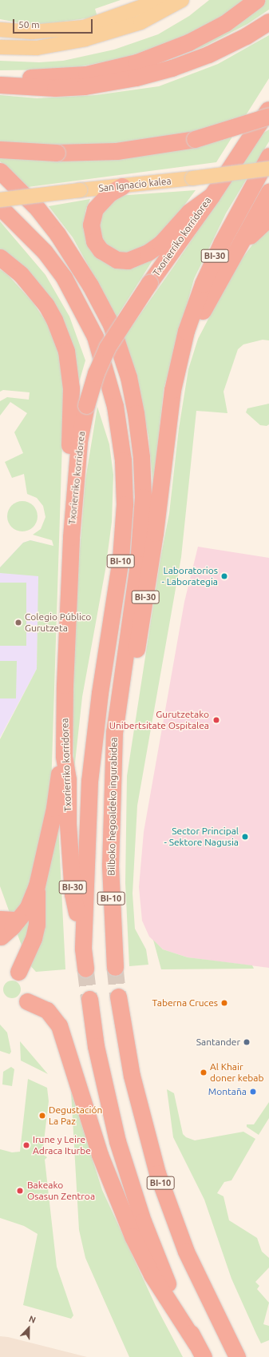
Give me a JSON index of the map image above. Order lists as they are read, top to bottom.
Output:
{
  "streets": {
    "highway": [
      "Txorierriko korridorea",
      "BI-30",
      "BI-10",
      "Bilboko hegoaldeko ingurabidea"
    ],
    "main road": ["San Ignacio kalea"]
  },
  "crossings": [
    ["Txorierriko korridorea", "Bilboko hegoaldeko ingurabidea"],
    ["BI-30", "Bilboko hegoaldeko ingurabidea"]
  ],
  "places": [
    "Laboratorios - Laborategia",
    "Colegio Público Gurutzeta",
    "Gurutzetako Unibertsitate Ospitalea",
    "Sector Principal - Sektore Nagusia",
    "Taberna Cruces",
    "Santander",
    "Al Khair doner kebab",
    "Montaña",
    "Degustación La Paz",
    "Irune y Leire Adraca Iturbe",
    "Bakeako Osasun Zentroa"
  ],
  "scale_bar": "50 m",
  "north": "top"
}
